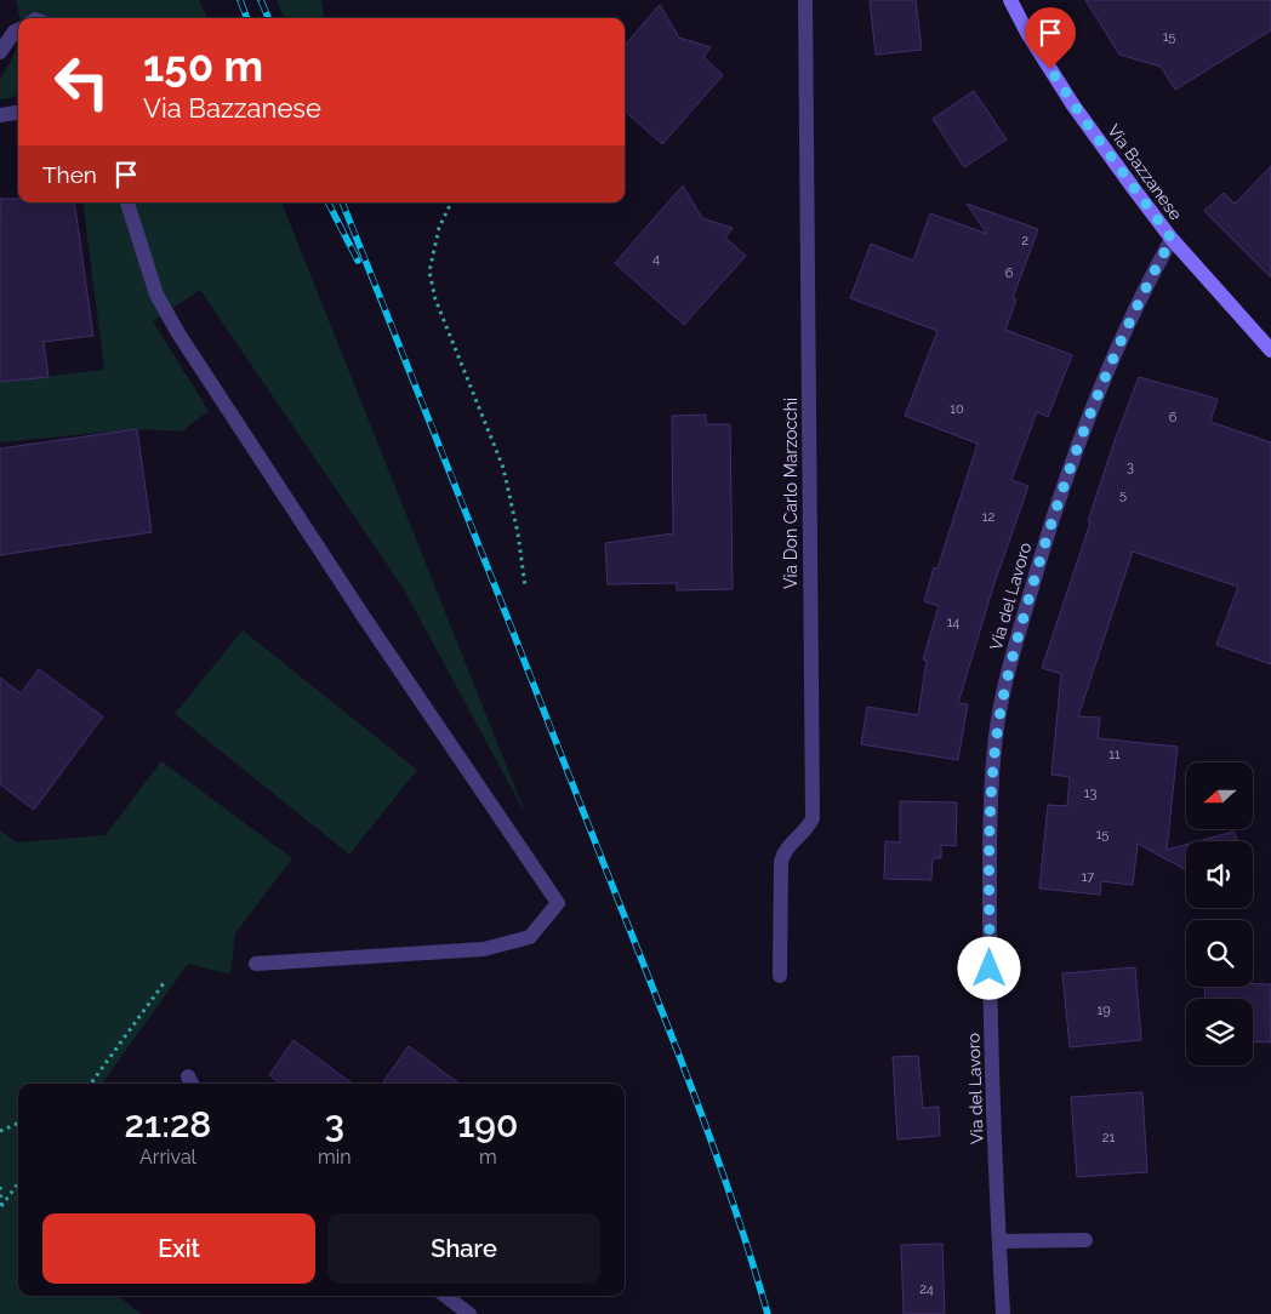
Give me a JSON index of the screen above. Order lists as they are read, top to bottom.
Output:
{
  "streets": {
    "main road": ["Via Bazzanese"],
    "street": ["Via Don Carlo Marzocchi", "Via del Lavoro"]
  },
  "crossings": [
    ["Via Bazzanese", "Via del Lavoro"]
  ],
  "house_numbers": [
    "15",
    "2",
    "4",
    "6",
    "10",
    "6",
    "3",
    "5",
    "12",
    "14",
    "11",
    "13",
    "15",
    "17",
    "19",
    "21",
    "24"
  ],
  "north": "left",
  "page": {
    "turn": ["150 m", "Via Bazzanese"],
    "then": "Then",
    "eta": [
      "21:28",
      "Arrival",
      "3",
      "min",
      "190",
      "m"
    ],
    "buttons": ["Exit", "Share"]
  }
}
